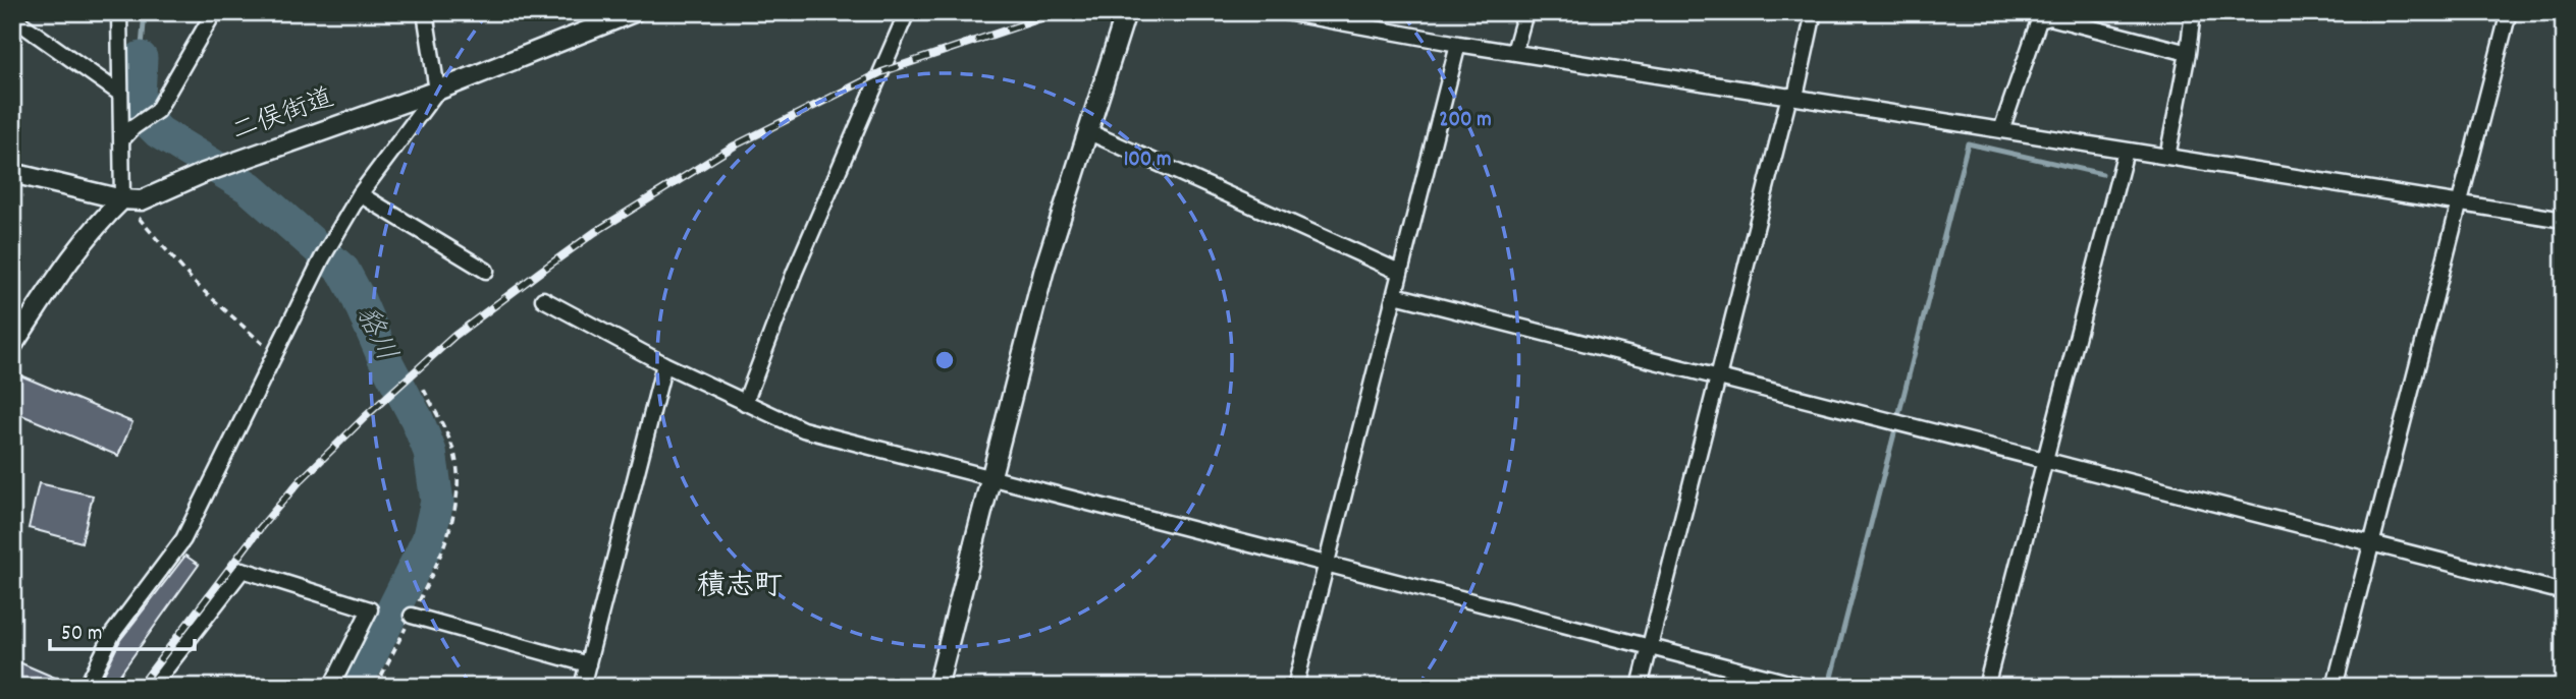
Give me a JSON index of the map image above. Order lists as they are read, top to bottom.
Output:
{
  "streets": {
    "street": ["二俣街道"]
  },
  "districts": ["積志町"],
  "water": ["貉川"],
  "scale_bar": "50 m",
  "rings": ["200 m", "100 m"]
}
